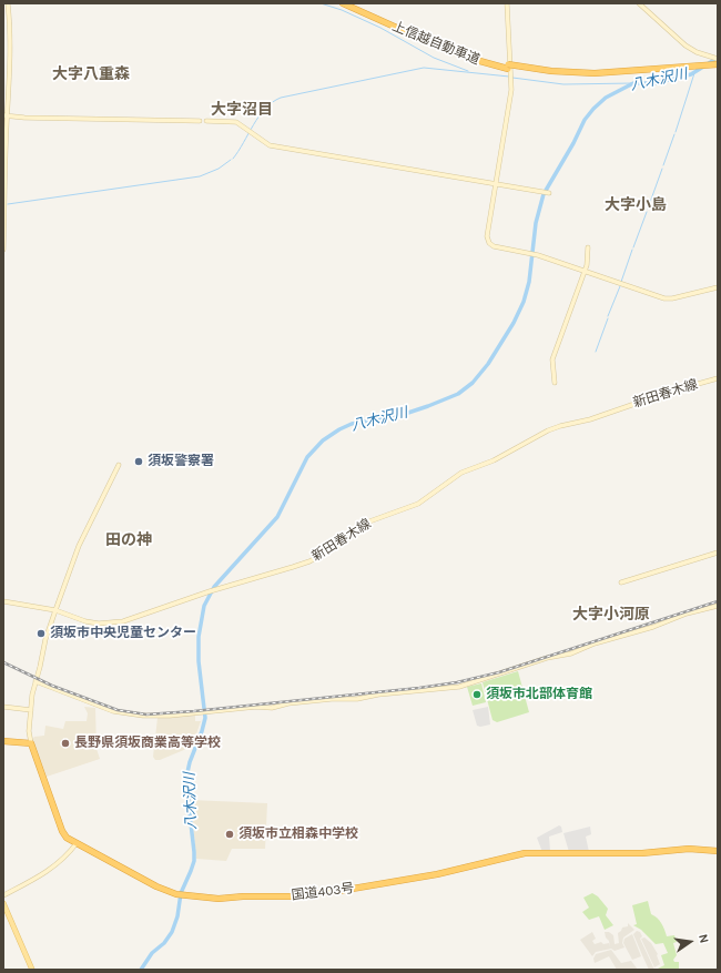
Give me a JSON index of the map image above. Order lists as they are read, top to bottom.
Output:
{
  "streets": {
    "highway": ["上信越自動車道", "国道403号"],
    "street": ["新田春木線"]
  },
  "districts": [
    "大字八重森",
    "大字沼目",
    "大字小島",
    "田の神",
    "大字小河原"
  ],
  "water": ["八木沢川"],
  "places": [
    "須坂警察署",
    "須坂市中央児童センター",
    "須坂市北部体育館",
    "長野県須坂商業高等学校",
    "須坂市立相森中学校"
  ],
  "north": "right"
}
